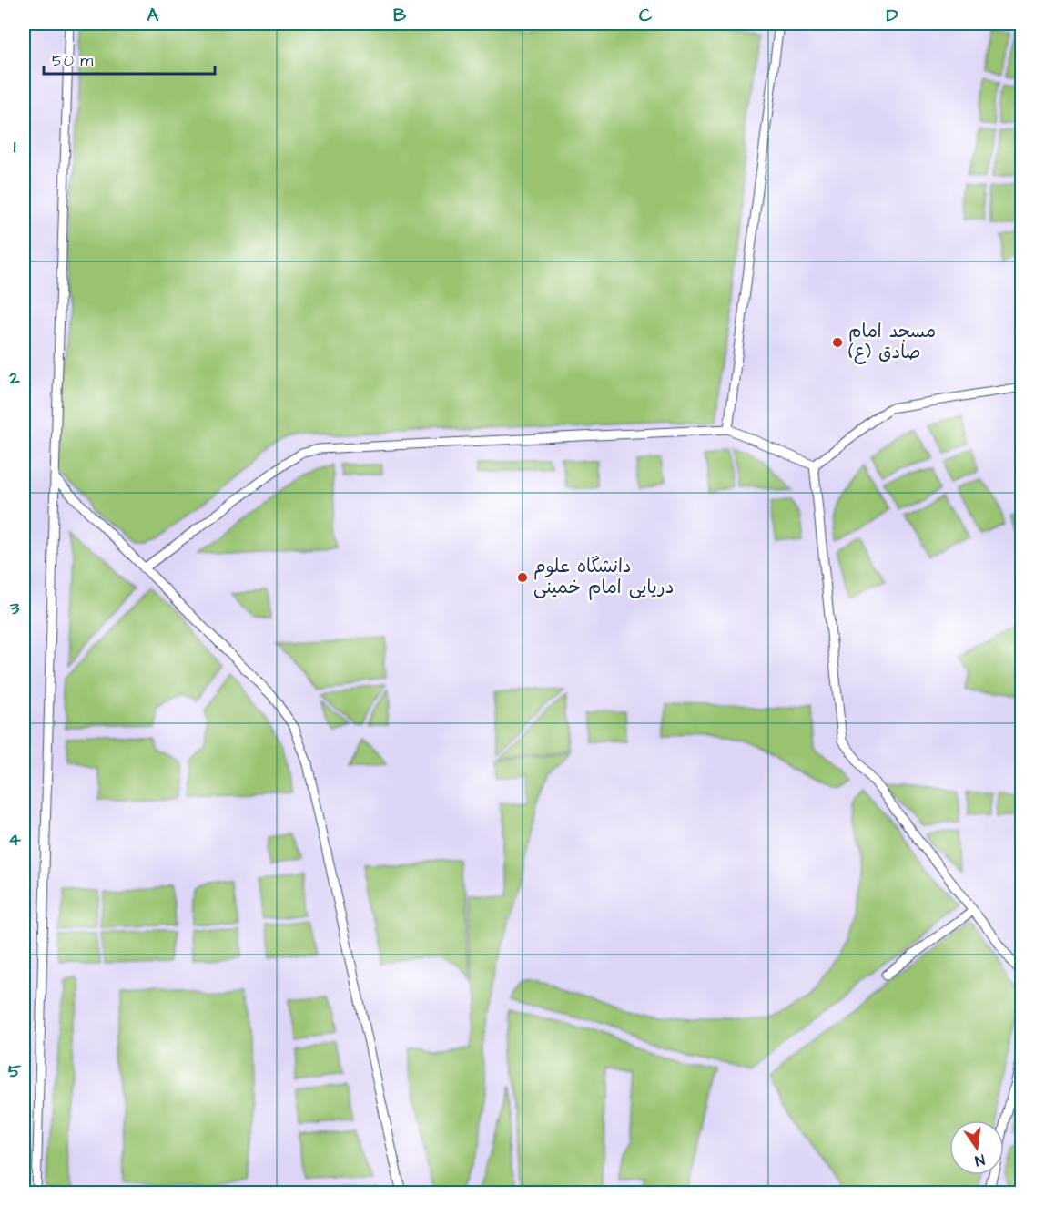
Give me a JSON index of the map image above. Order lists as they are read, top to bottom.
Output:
{
  "places": ["مسجد امام صادق (ع)", "دانشگاه علوم دریایی امام خمینی"],
  "scale_bar": "50 m",
  "north": "bottom",
  "grid": {
    "columns": [
      "A",
      "B",
      "C",
      "D"
    ],
    "rows": [
      "1",
      "2",
      "3",
      "4",
      "5"
    ]
  }
}
